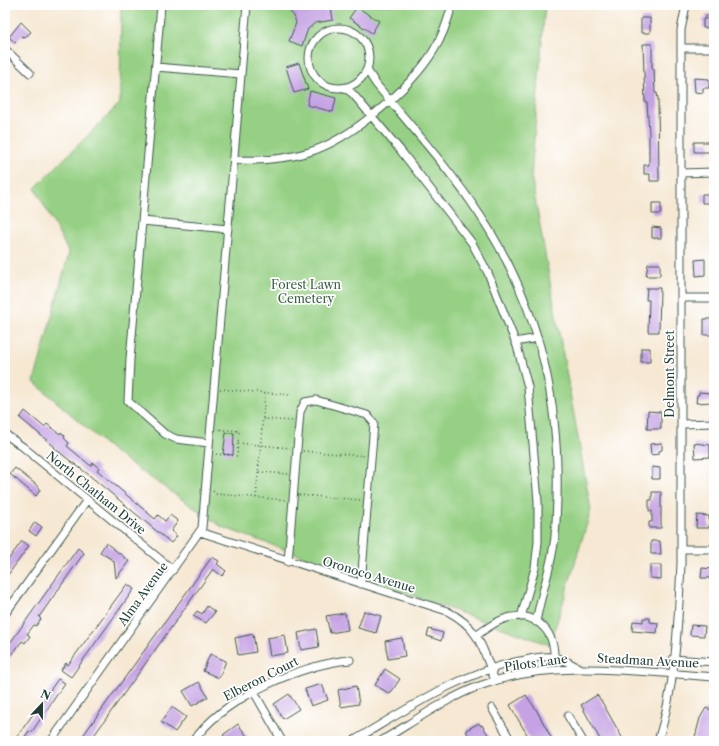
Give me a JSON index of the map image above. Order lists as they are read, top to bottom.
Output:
{
  "streets": {
    "street": [
      "Delmont Street",
      "North Chatham Drive",
      "Oronoco Avenue",
      "Alma Avenue",
      "Steadman Avenue",
      "Pilots Lane",
      "Elberon Court"
    ]
  },
  "crossings": [
    ["Delmont Street", "Steadman Avenue"],
    ["North Chatham Drive", "Alma Avenue"],
    ["Oronoco Avenue", "Alma Avenue"],
    ["Oronoco Avenue", "Pilots Lane"],
    ["Steadman Avenue", "Pilots Lane"]
  ],
  "parks": ["Forest Lawn Cemetery"],
  "north": "top"
}
